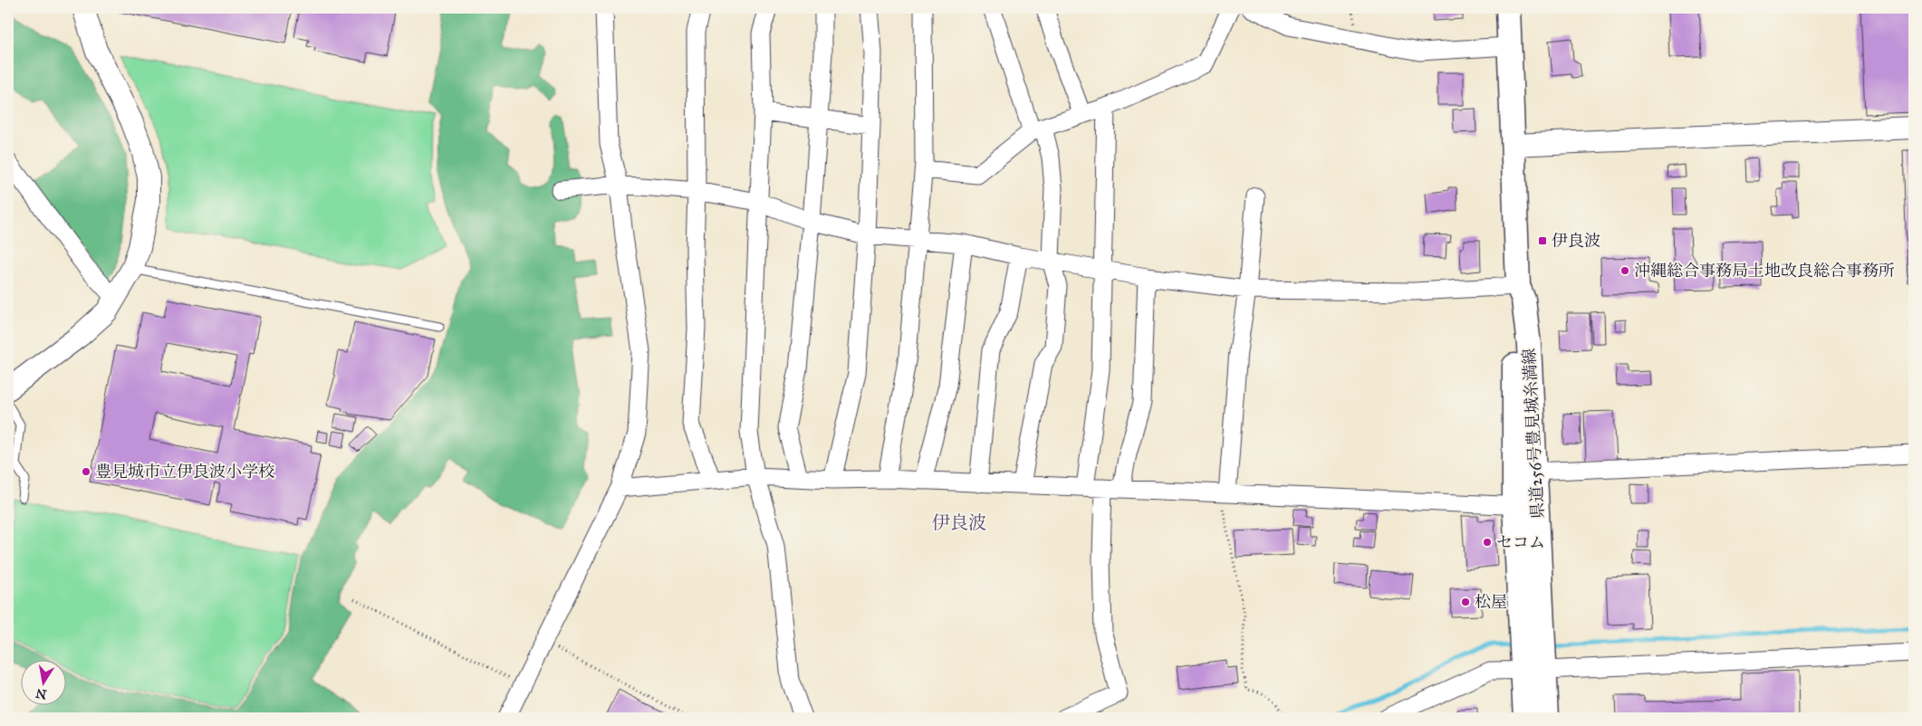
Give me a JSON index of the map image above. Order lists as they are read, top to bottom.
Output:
{
  "streets": {
    "main road": ["県道256号豊見城糸満線"]
  },
  "districts": ["伊良波"],
  "places": {
    "transit": ["伊良波"],
    "other": [
      "沖縄総合事務局土地改良総合事務所",
      "豊見城市立伊良波小学校",
      "セコム",
      "松屋"
    ]
  },
  "north": "bottom"
}
